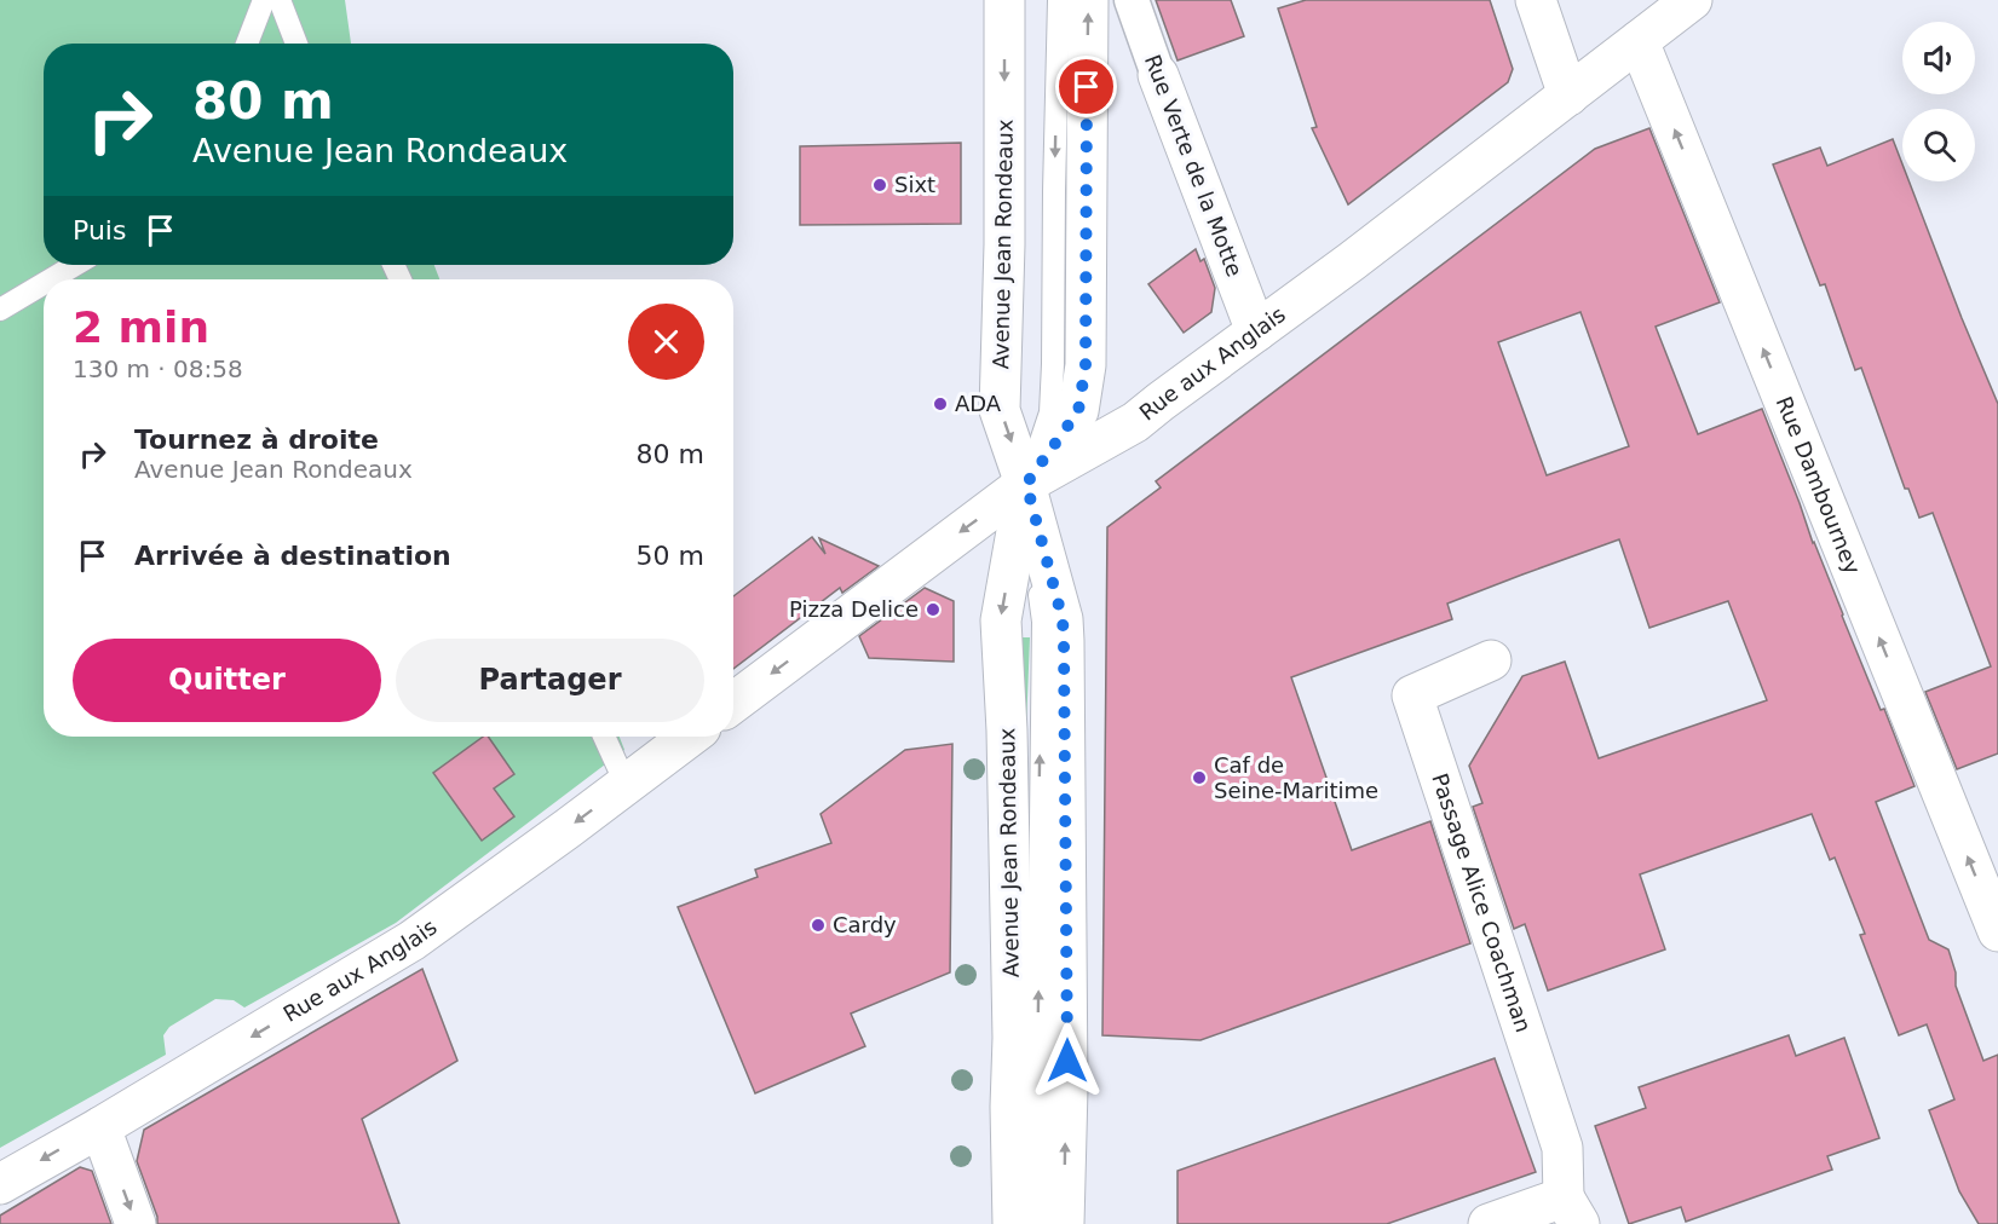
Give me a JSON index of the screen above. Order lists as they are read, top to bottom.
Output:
{
  "streets": {
    "street": [
      "Rue Verte de la Motte",
      "Avenue Jean Rondeaux",
      "Rue aux Anglais",
      "Rue Dambourney",
      "Passage Alice Coachman"
    ]
  },
  "crossings": [
    ["Rue Verte de la Motte", "Rue aux Anglais"],
    ["Avenue Jean Rondeaux", "Rue aux Anglais"],
    ["Rue aux Anglais", "Rue Dambourney"]
  ],
  "one_way": ["Rue aux Anglais", "Rue Dambourney"],
  "places": [
    "Sixt",
    "ADA",
    "Pizza Delice",
    "Caf de Seine-Maritime",
    "Cardy"
  ],
  "page": {
    "turn": ["80 m", "Avenue Jean Rondeaux"],
    "then": "Puis",
    "heading": ["2 min", "130 m · 08:58"],
    "list": [
      {
        "name": "Tournez à droite",
        "note": "Avenue Jean Rondeaux",
        "value": "80 m"
      },
      {
        "name": "Arrivée à destination",
        "value": "50 m"
      }
    ],
    "buttons": ["Quitter", "Partager"]
  }
}
